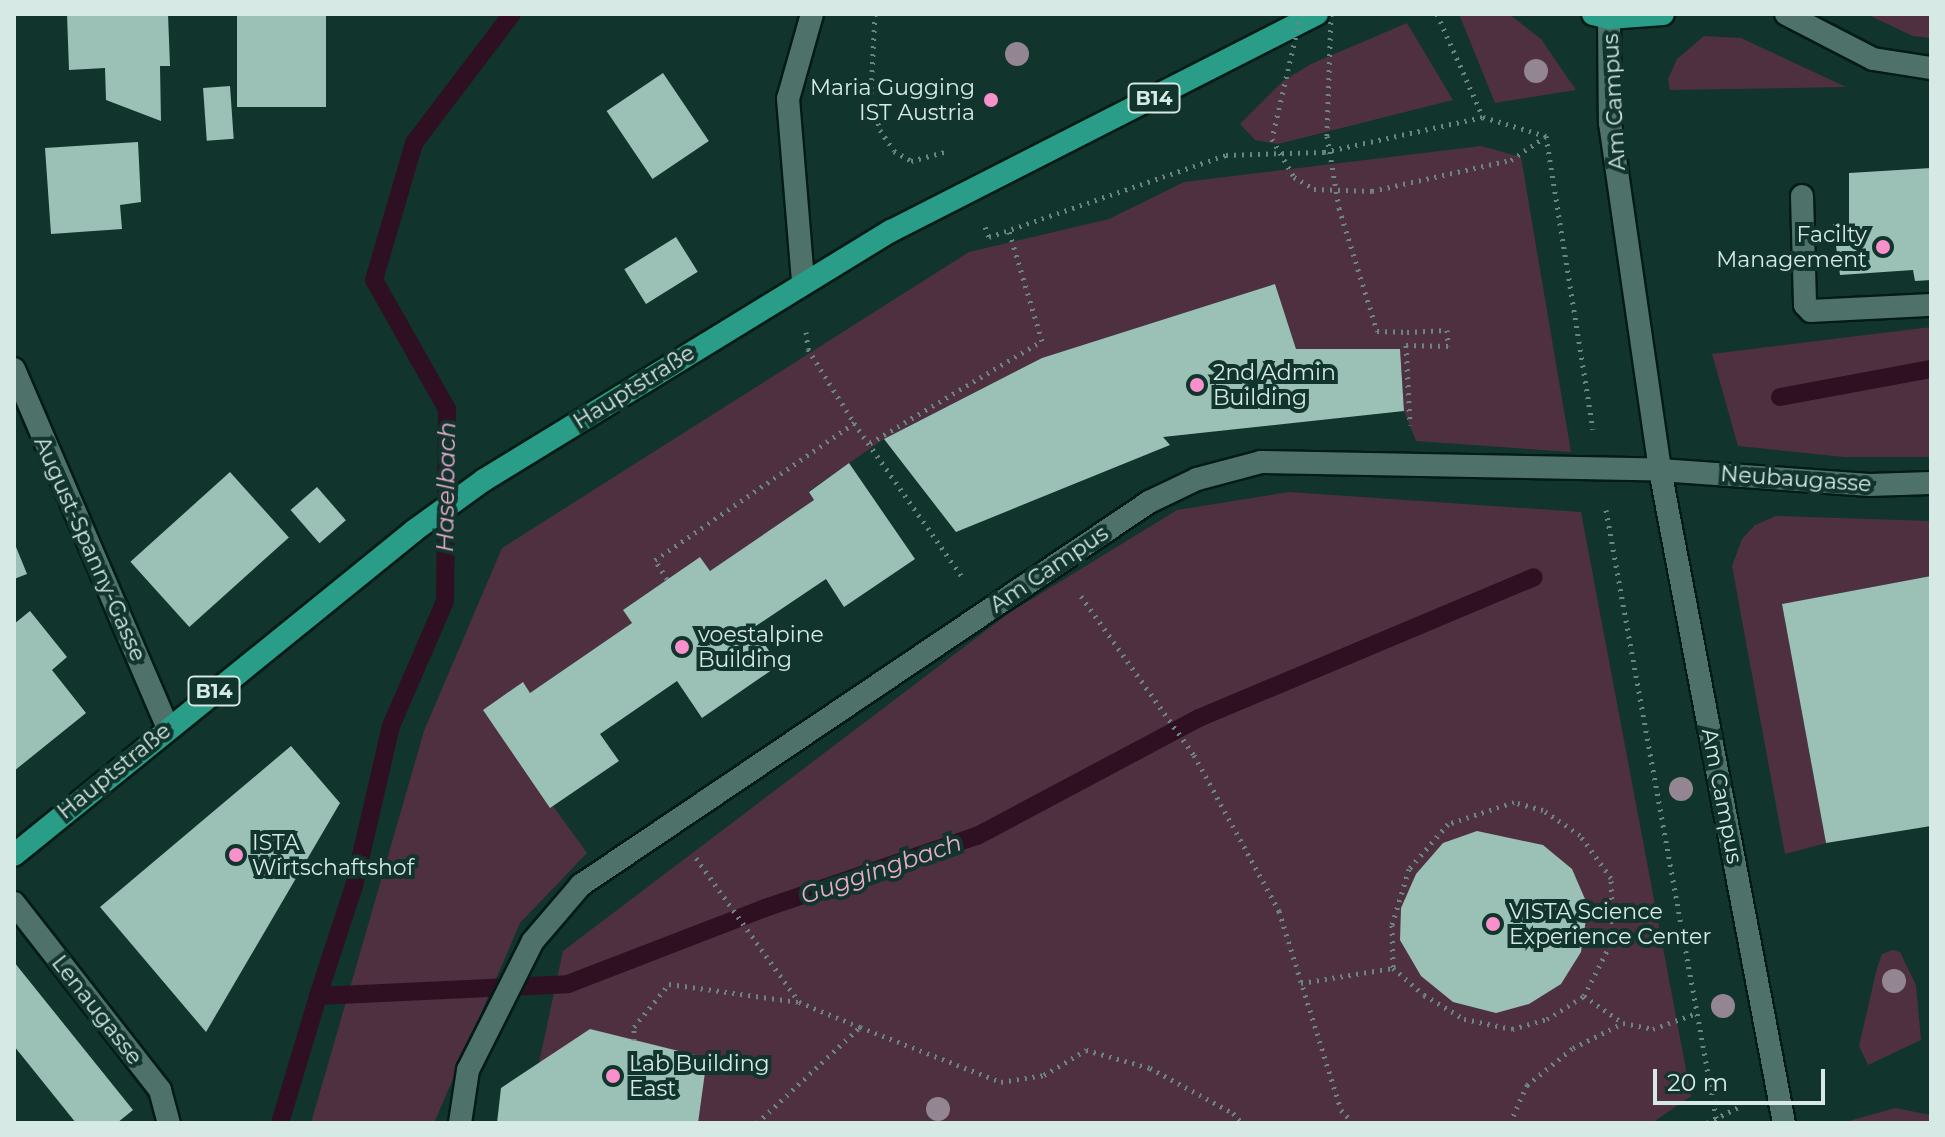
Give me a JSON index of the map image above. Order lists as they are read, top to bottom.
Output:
{
  "streets": {
    "main road": ["B14", "Hauptstraße"],
    "street": [
      "Am Campus",
      "Neubaugasse",
      "August-Spanny-Gasse",
      "Lenaugasse"
    ]
  },
  "crossings": [
    ["Am Campus", "Neubaugasse"],
    ["Hauptstraße", "August-Spanny-Gasse"]
  ],
  "water": ["Haselbach", "Guggingbach"],
  "places": [
    "Maria Gugging IST Austria",
    "Facilty Management",
    "2nd Admin Building",
    "voestalpine Building",
    "ISTA Wirtschaftshof",
    "VISTA Science Experience Center",
    "Lab Building East"
  ],
  "scale_bar": "20 m"
}
